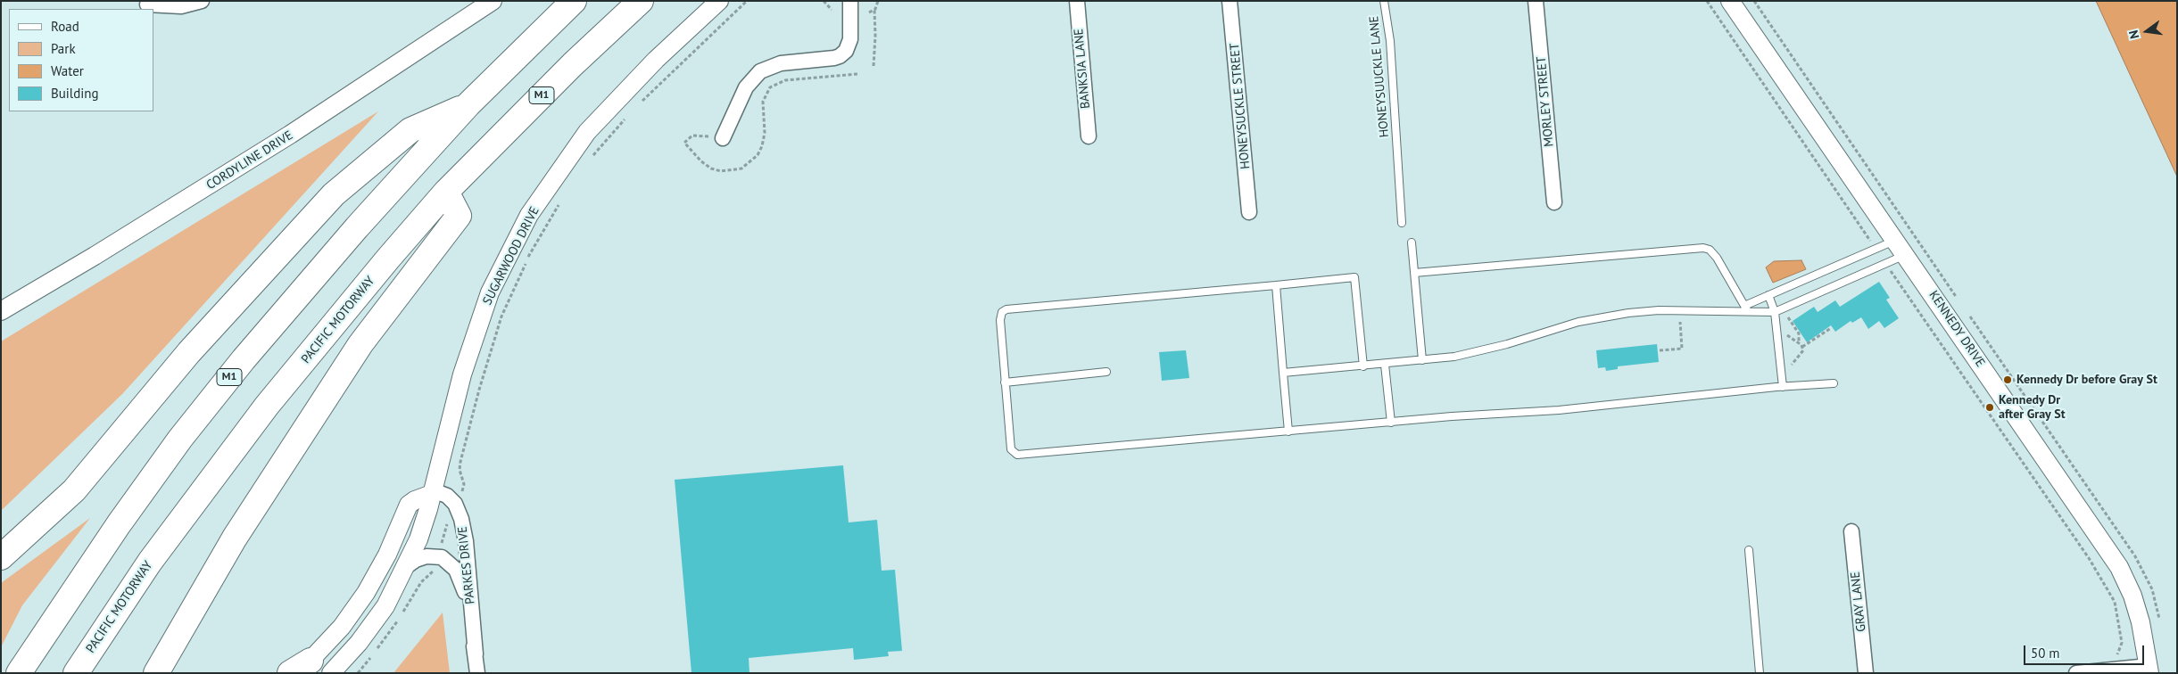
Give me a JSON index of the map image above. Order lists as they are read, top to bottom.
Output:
{
  "streets": {
    "highway": ["M1", "PACIFIC MOTORWAY"],
    "street": [
      "BANKSIA LANE",
      "MORLEY STREET",
      "HONEYSUCKLE STREET",
      "CORDYLINE DRIVE",
      "SUGARWOOD DRIVE",
      "KENNEDY DRIVE",
      "PARKES DRIVE",
      "GRAY LANE"
    ],
    "lane": ["HONEYSUUCKLE LANE"]
  },
  "places": ["Kennedy Dr before Gray St", "Kennedy Dr after Gray St"],
  "legend": [
    "Road",
    "Park",
    "Water",
    "Building"
  ],
  "scale_bar": "50 m",
  "north": "left"
}
